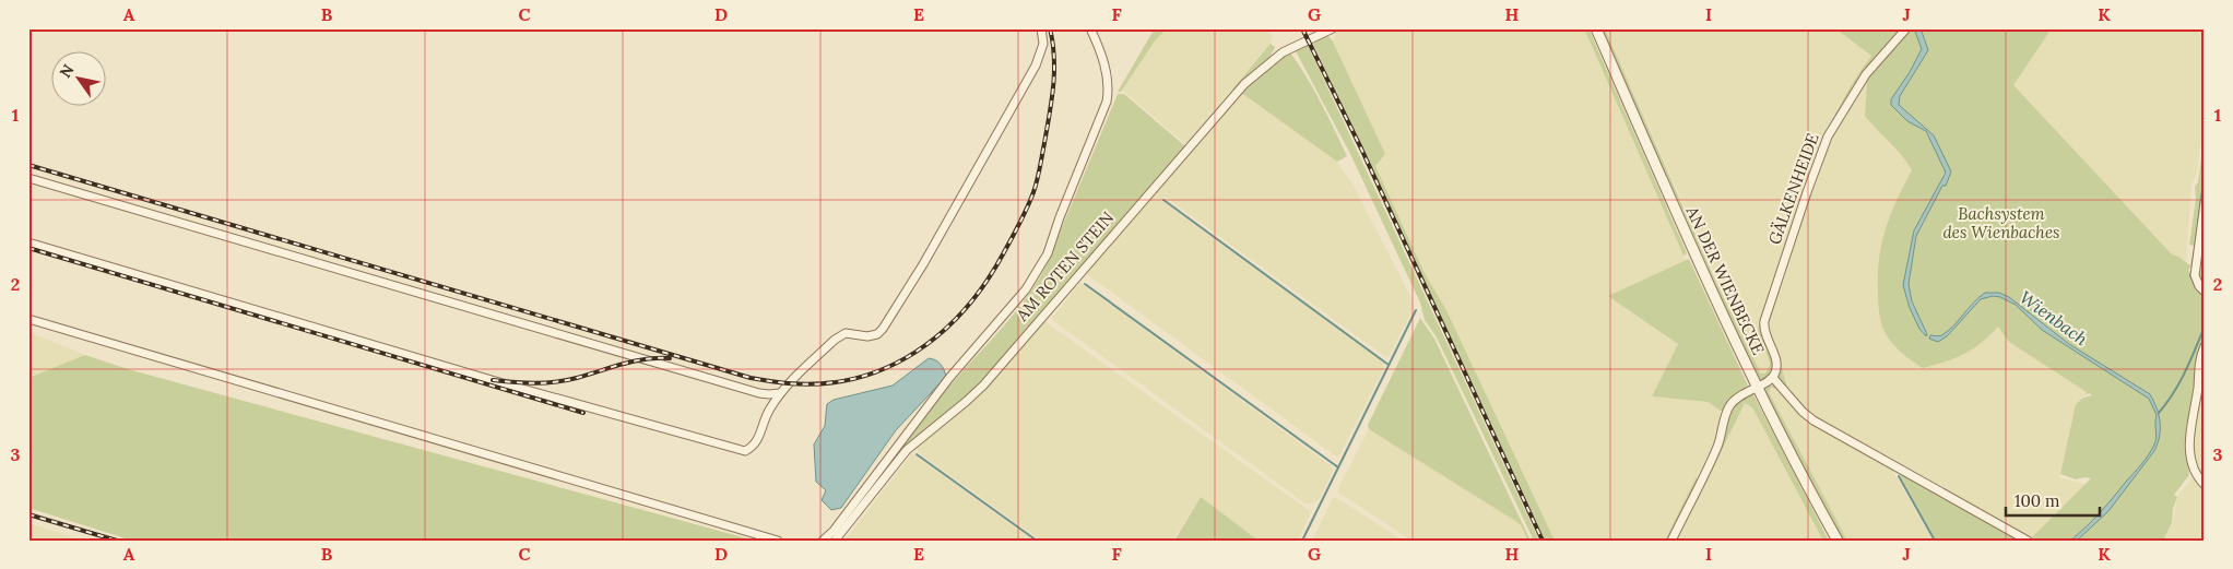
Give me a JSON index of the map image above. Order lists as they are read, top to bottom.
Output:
{
  "streets": {
    "street": ["GÄLKENHEIDE", "AM ROTEN STEIN", "AN DER WIENBECKE"]
  },
  "water": ["Wienbach"],
  "parks": ["Bachsystem des Wienbaches"],
  "scale_bar": "100 m",
  "north": "top left",
  "grid": {
    "columns": [
      "A",
      "B",
      "C",
      "D",
      "E",
      "F",
      "G",
      "H",
      "I",
      "J",
      "K"
    ],
    "rows": ["1", "2", "3"]
  }
}
